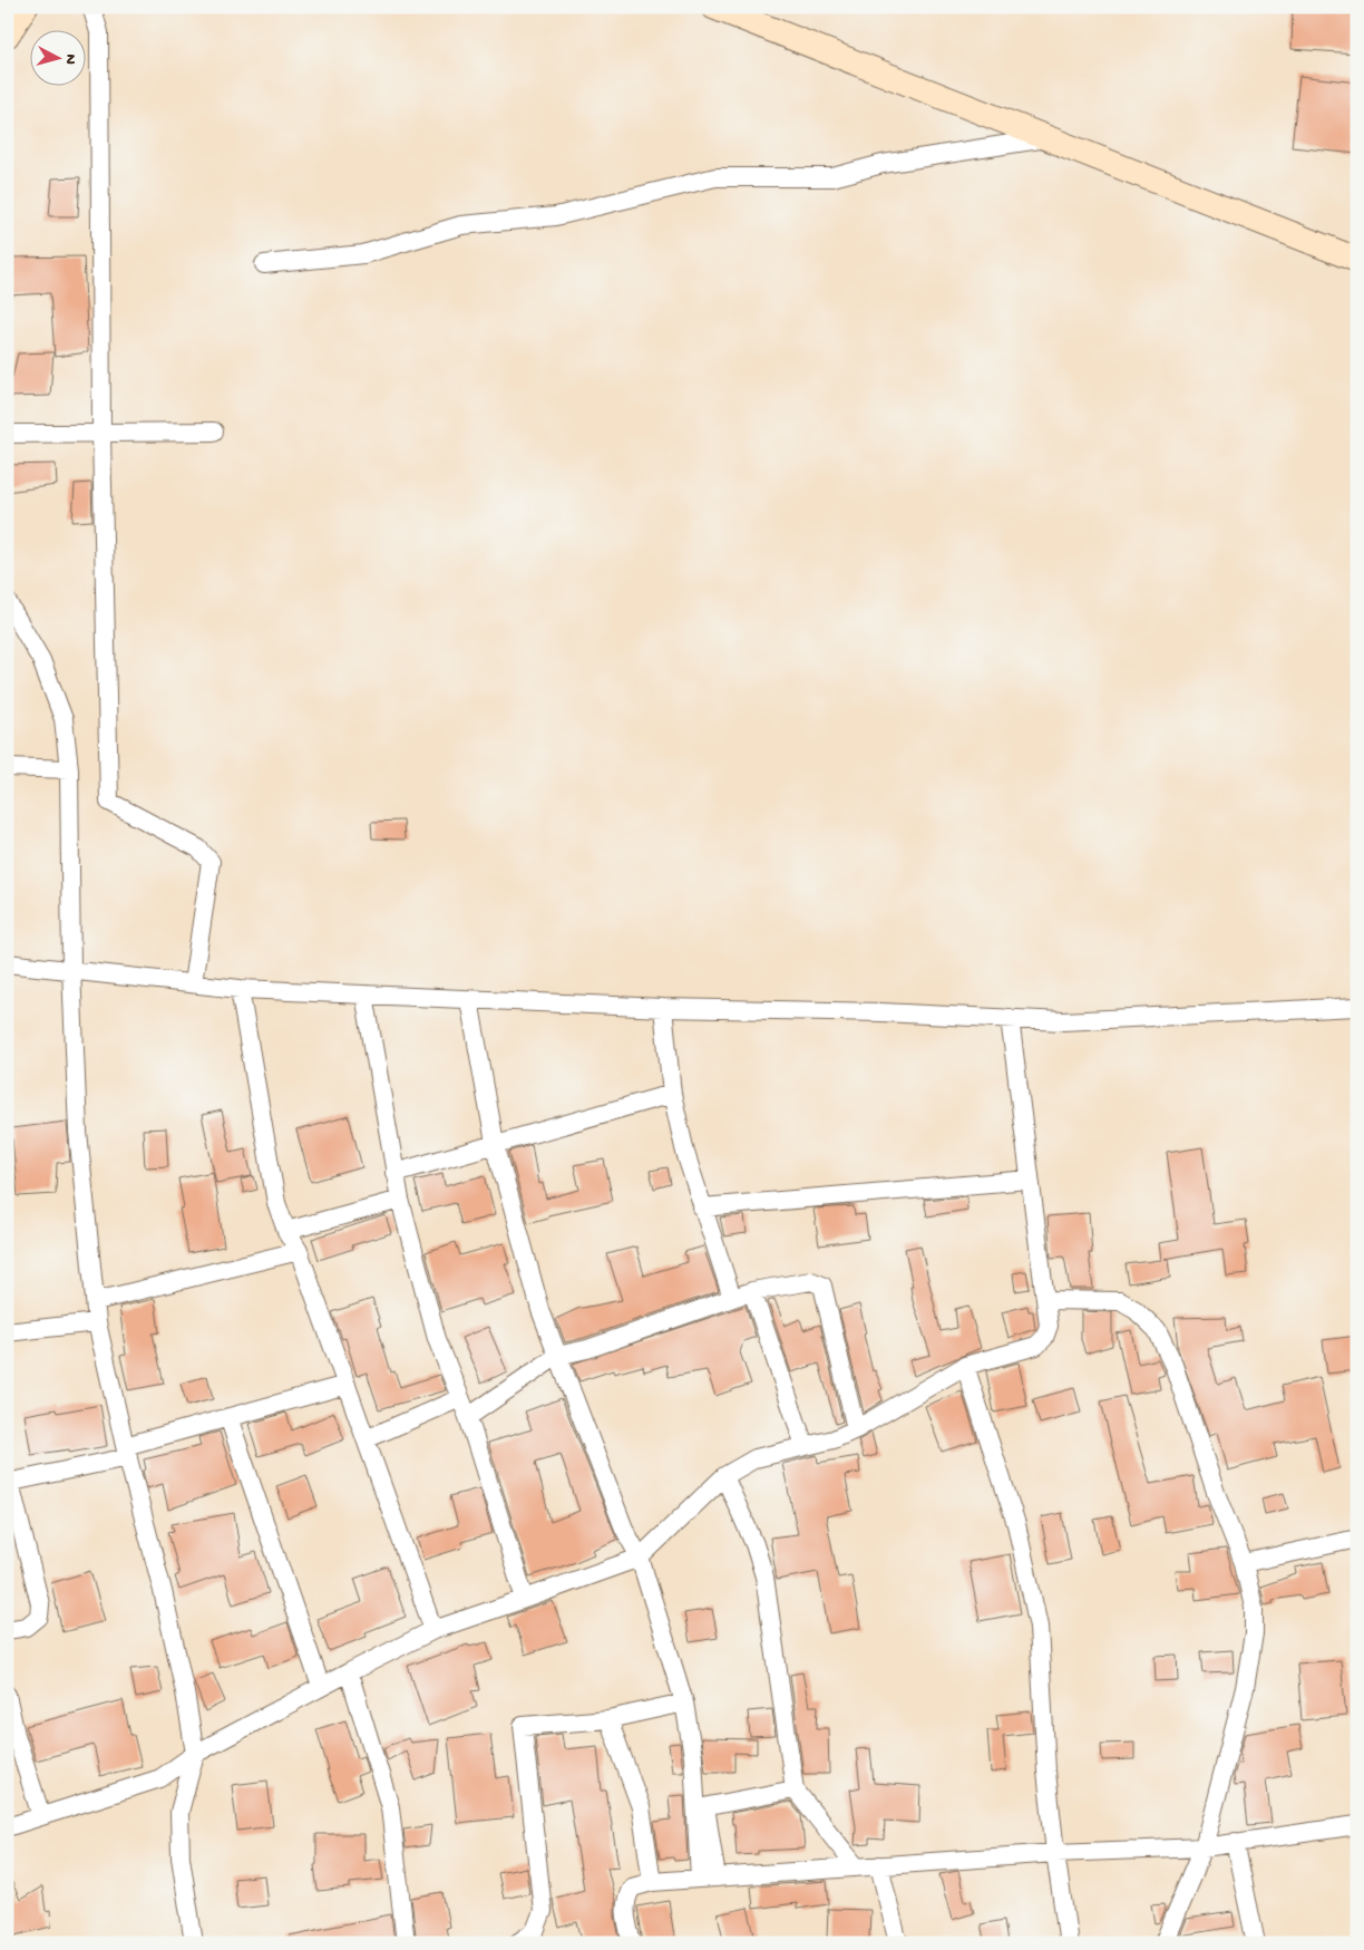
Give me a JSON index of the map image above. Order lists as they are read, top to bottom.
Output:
{
  "north": "right"
}
